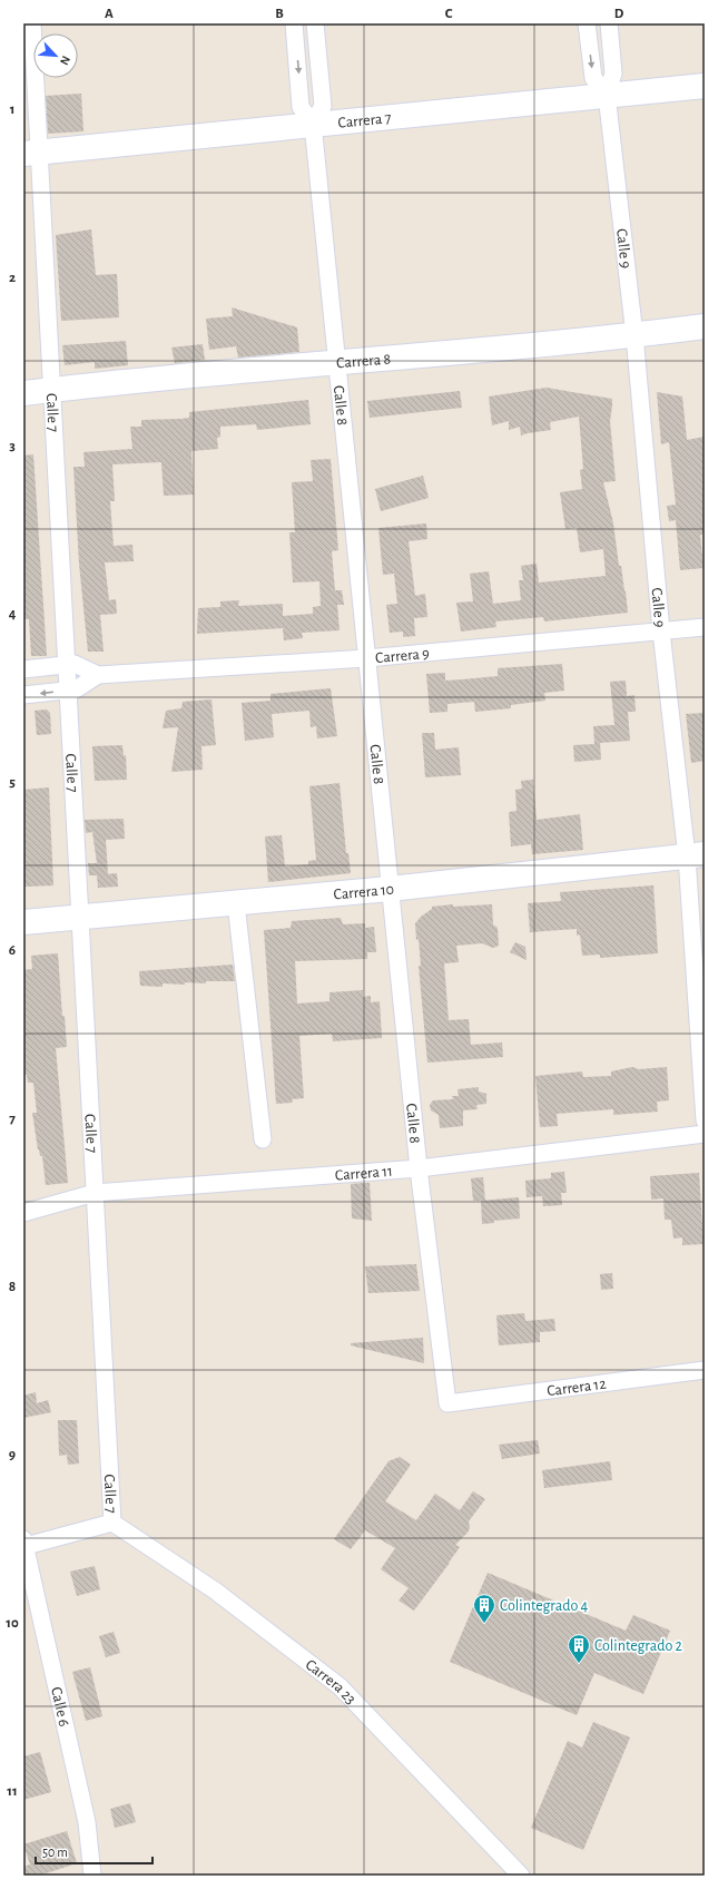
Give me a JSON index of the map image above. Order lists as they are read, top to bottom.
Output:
{
  "streets": {
    "street": [
      "Carrera 7",
      "Calle 9",
      "Carrera 8",
      "Calle 8",
      "Calle 7",
      "Carrera 9",
      "Carrera 10",
      "Carrera 11",
      "Carrera 12",
      "Carrera 23",
      "Calle 6"
    ]
  },
  "crossings": [
    ["Carrera 7", "Calle 9"],
    ["Carrera 7", "Calle 8"],
    ["Carrera 7", "Calle 7"],
    ["Calle 9", "Carrera 8"],
    ["Calle 9", "Carrera 9"],
    ["Calle 9", "Carrera 10"],
    ["Carrera 8", "Calle 8"],
    ["Carrera 8", "Calle 7"],
    ["Calle 8", "Carrera 9"],
    ["Calle 8", "Carrera 10"],
    ["Calle 8", "Carrera 11"],
    ["Calle 8", "Carrera 12"],
    ["Calle 7", "Carrera 9"],
    ["Calle 7", "Carrera 10"],
    ["Calle 7", "Carrera 11"],
    ["Calle 7", "Carrera 23"]
  ],
  "places": {
    "building": ["Colintegrado 4", "Colintegrado 2"]
  },
  "scale_bar": "50 m",
  "north": "bottom right",
  "grid": {
    "columns": [
      "A",
      "B",
      "C",
      "D"
    ],
    "rows": [
      "1",
      "2",
      "3",
      "4",
      "5",
      "6",
      "7",
      "8",
      "9",
      "10",
      "11"
    ]
  }
}
